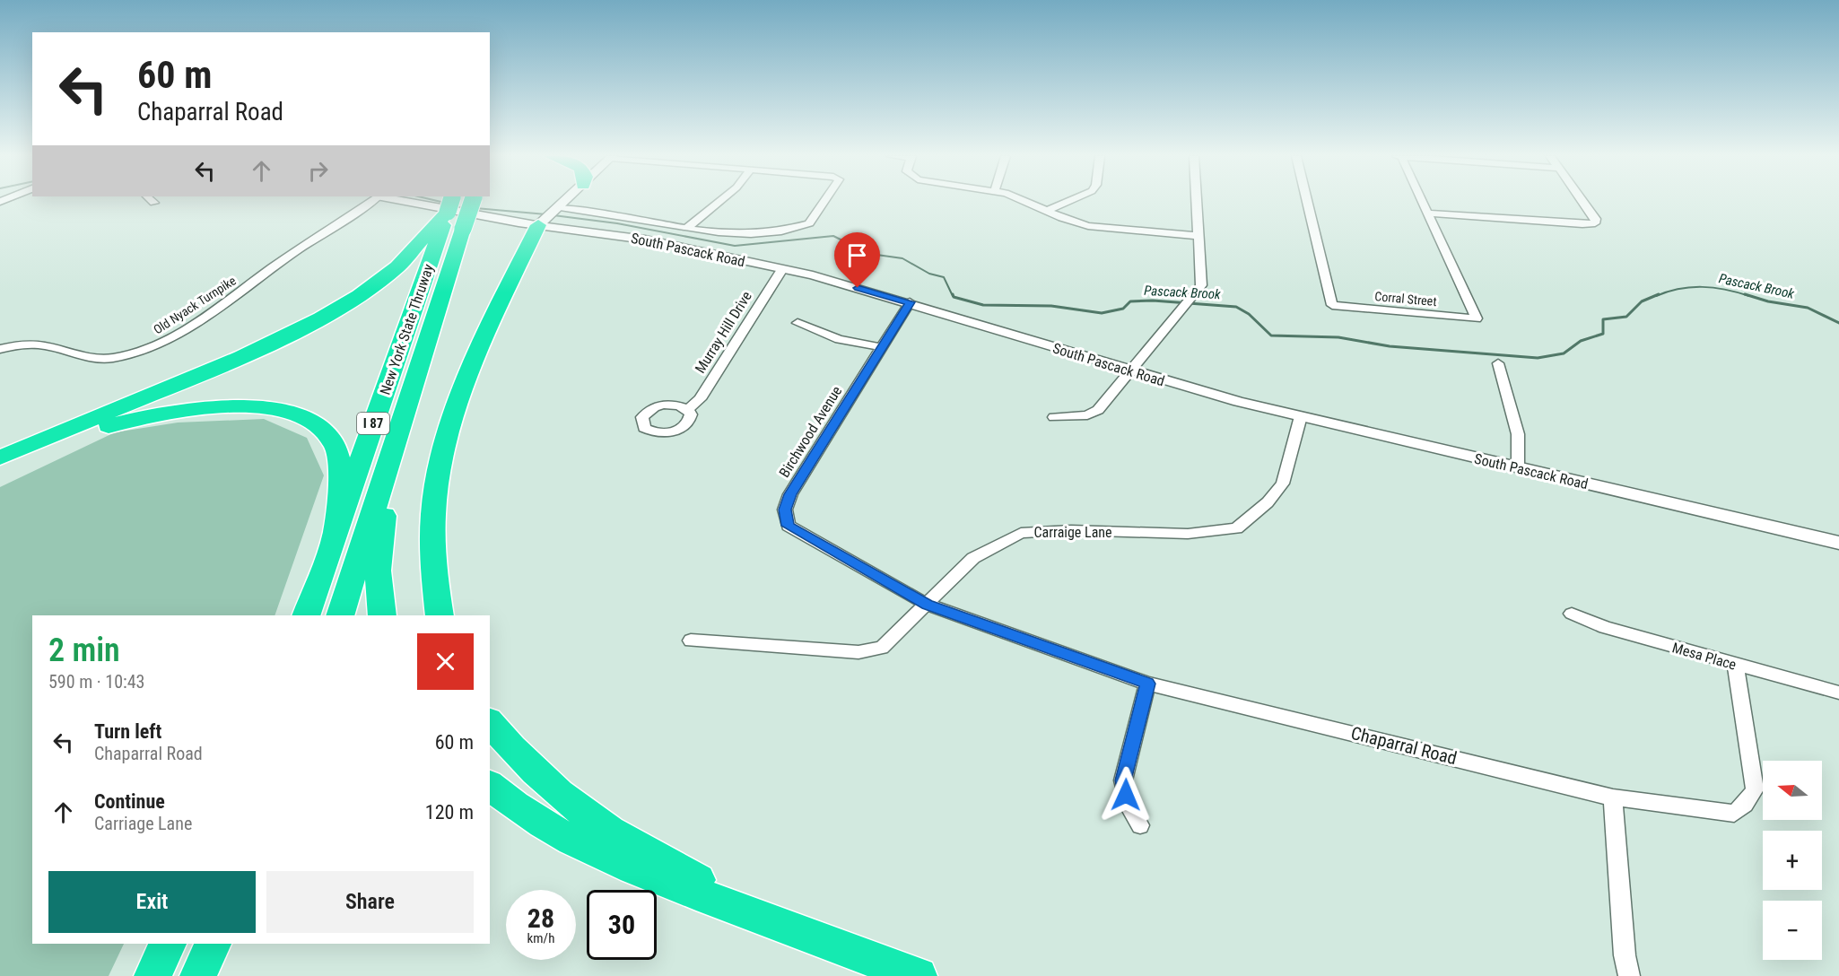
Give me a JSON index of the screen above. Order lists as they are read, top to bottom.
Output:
{
  "streets": {
    "highway": ["New York State Thruway", "I 87"],
    "street": [
      "South Pascack Road",
      "Corral Street",
      "Old Nyack Turnpike",
      "Murray Hill Drive",
      "Birchwood Avenue",
      "Carraige Lane",
      "Mesa Place",
      "Chaparral Road"
    ]
  },
  "crossings": [
    ["South Pascack Road", "Murray Hill Drive"],
    ["South Pascack Road", "Birchwood Avenue"],
    ["South Pascack Road", "Carraige Lane"],
    ["Birchwood Avenue", "Carraige Lane"],
    ["Birchwood Avenue", "Chaparral Road"],
    ["Carraige Lane", "Chaparral Road"],
    ["Mesa Place", "Chaparral Road"]
  ],
  "water": ["Pascack Brook"],
  "north": "left",
  "page": {
    "turn": ["60 m", "Chaparral Road"],
    "heading": ["2 min", "590 m · 10:43"],
    "list": [
      {
        "name": "Turn left",
        "note": "Chaparral Road",
        "value": "60 m"
      },
      {
        "name": "Continue",
        "note": "Carriage Lane",
        "value": "120 m"
      }
    ],
    "map_buttons": ["+", "−"],
    "buttons": ["Exit", "Share"],
    "speed": "28 km/h",
    "limit": "30"
  }
}
